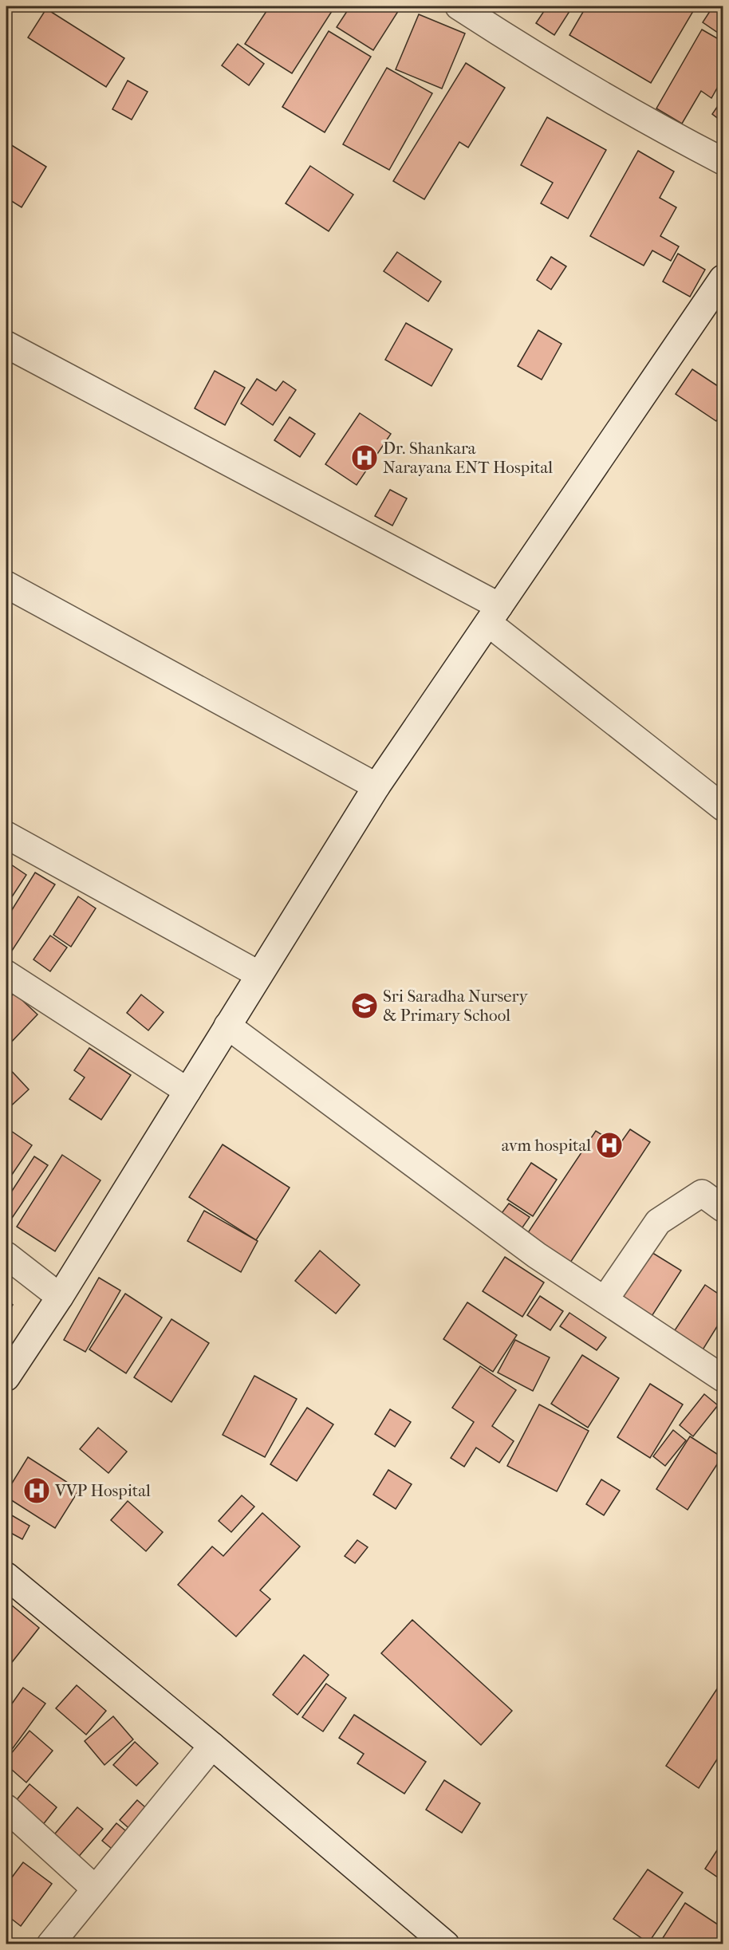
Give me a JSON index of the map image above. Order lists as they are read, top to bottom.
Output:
{
  "places": {
    "hospital": ["Dr. Shankara Narayana ENT Hospital", "avm hospital", "VVP Hospital"],
    "school or university": ["Sri Saradha Nursery & Primary School"]
  }
}
